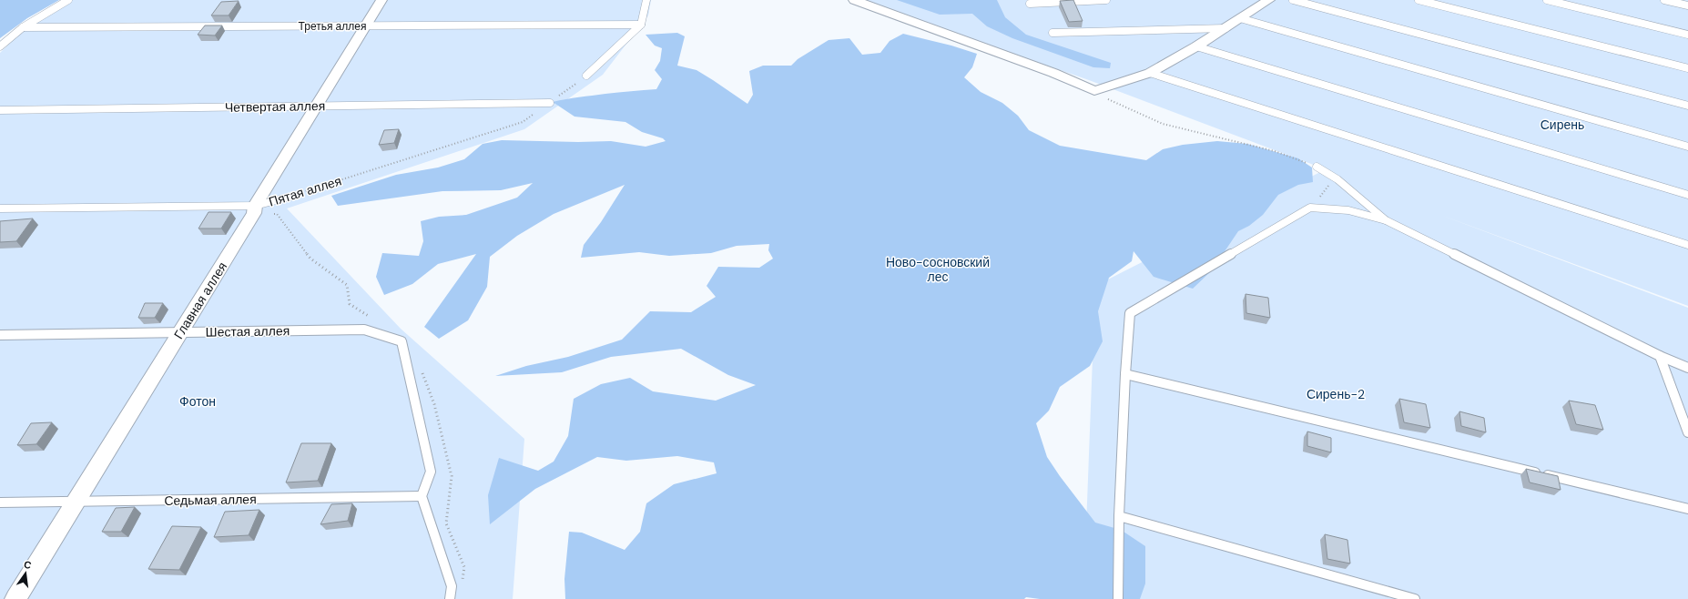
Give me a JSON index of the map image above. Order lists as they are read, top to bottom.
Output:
{
  "streets": {
    "street": ["Главная аллея"],
    "lane": [
      "Третья аллея",
      "Четвертая аллея",
      "Пятая аллея",
      "Шестая аллея",
      "Седьмая аллея"
    ]
  },
  "crossings": [
    ["Третья аллея", "Главная аллея"],
    ["Четвертая аллея", "Пятая аллея"],
    ["Четвертая аллея", "Главная аллея"],
    ["Пятая аллея", "Главная аллея"],
    ["Главная аллея", "Шестая аллея"],
    ["Главная аллея", "Седьмая аллея"],
    ["Шестая аллея", "Седьмая аллея"]
  ],
  "parks": [
    "Сирень",
    "Ново-сосновский лес",
    "Сирень-2",
    "Фотон"
  ],
  "north": "top"
}
